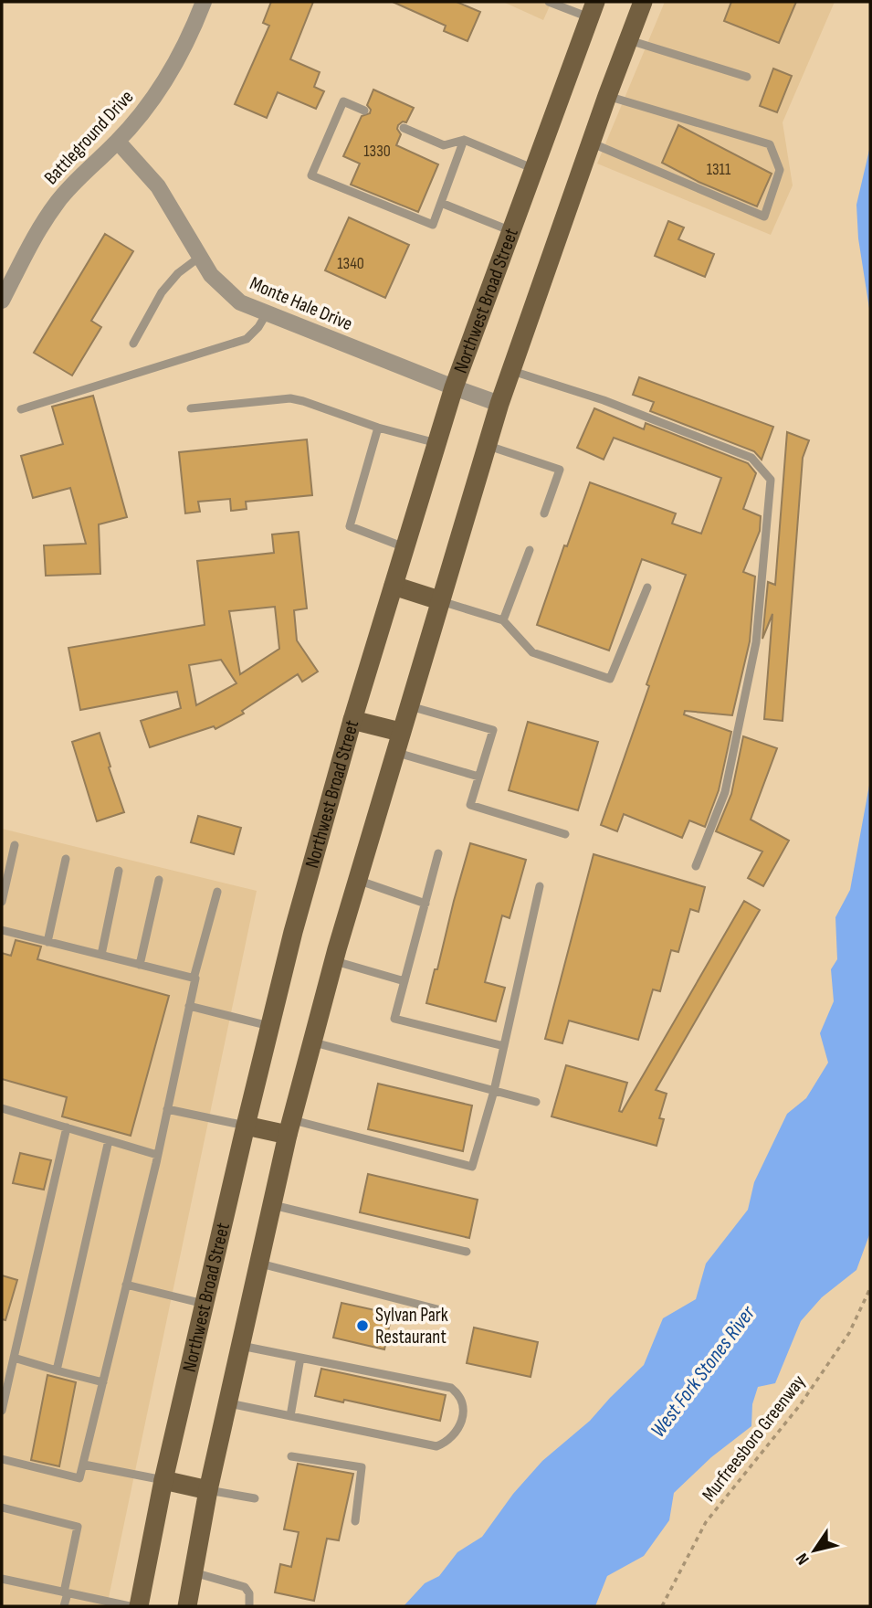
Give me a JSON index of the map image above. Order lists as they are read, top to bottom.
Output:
{
  "streets": {
    "main road": ["Northwest Broad Street"],
    "street": ["Battleground Drive", "Monte Hale Drive"],
    "path": ["Murfreesboro Greenway"]
  },
  "crossings": [
    ["Battleground Drive", "Monte Hale Drive"],
    ["Northwest Broad Street", "Monte Hale Drive"]
  ],
  "water": ["West Fork Stones River"],
  "places": ["Sylvan Park Restaurant"],
  "house_numbers": ["1330", "1311", "1340"],
  "north": "bottom left"
}
